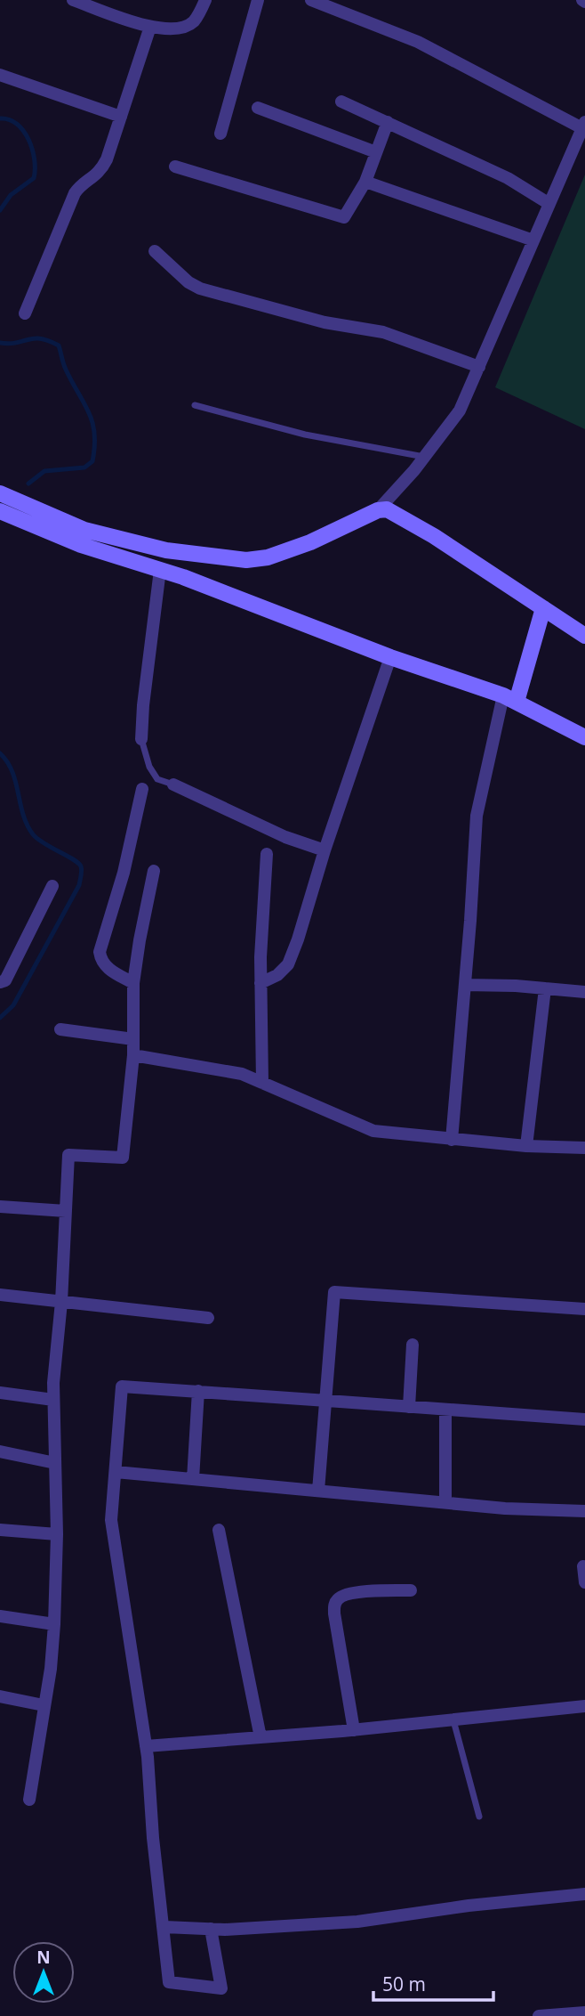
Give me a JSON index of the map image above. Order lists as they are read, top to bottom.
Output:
{
  "scale_bar": "50 m",
  "north": "top"
}
